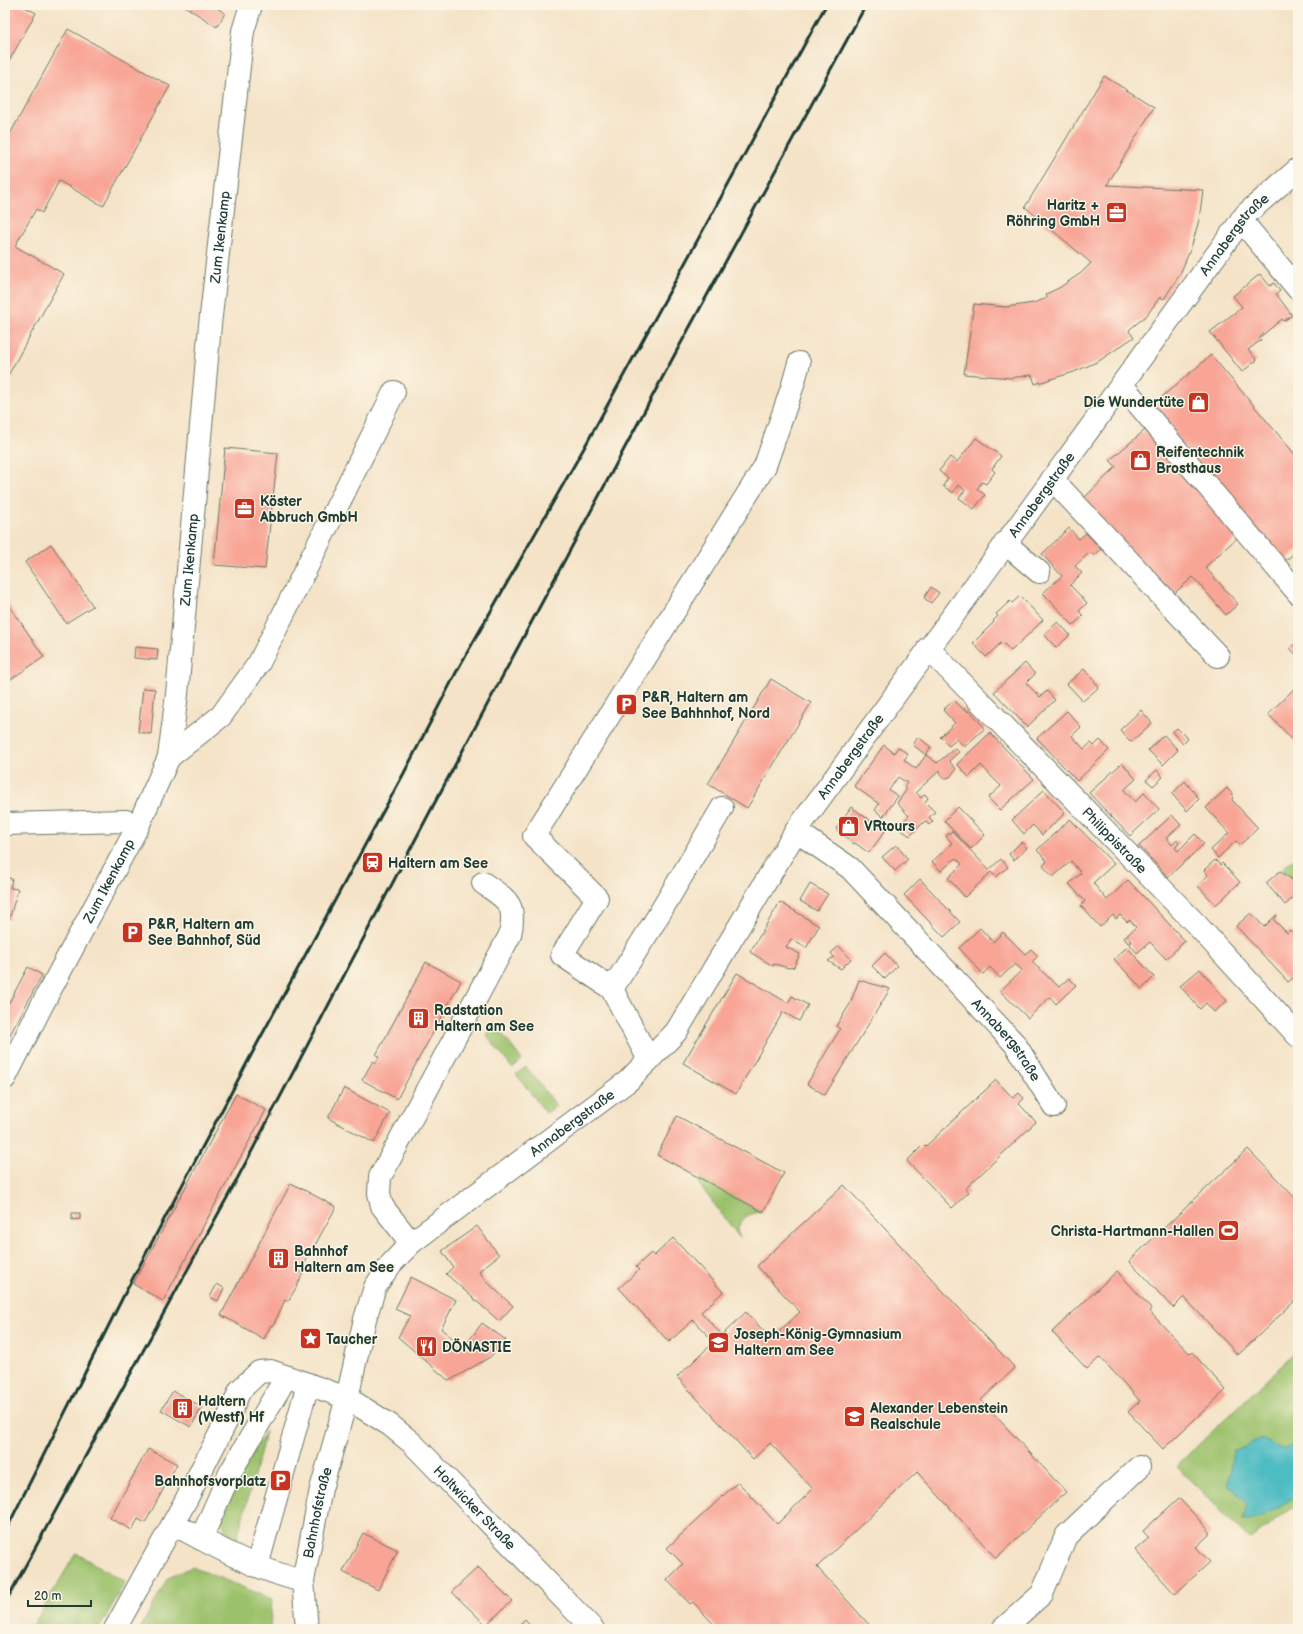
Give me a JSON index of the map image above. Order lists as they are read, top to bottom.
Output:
{
  "streets": {
    "street": [
      "Annabergstraße",
      "Zum Ikenkamp",
      "Philippistraße",
      "Holtwicker Straße",
      "Bahnhofstraße"
    ]
  },
  "crossings": [
    ["Annabergstraße", "Philippistraße"],
    ["Annabergstraße", "Holtwicker Straße"],
    ["Annabergstraße", "Bahnhofstraße"],
    ["Holtwicker Straße", "Bahnhofstraße"]
  ],
  "places": {
    "office": ["Haritz + Röhring GmbH", "Köster Abbruch GmbH"],
    "shop": ["Die Wundertüte", "Reifentechnik Brosthaus", "VRtours"],
    "parking": ["P&R, Haltern am See Bahhnhof, Nord", "P&R, Haltern am See Bahnhof, Süd", "Bahnhofsvorplatz"],
    "station": ["Haltern am See"],
    "building": ["Radstation Haltern am See", "Bahnhof Haltern am See", "Haltern (Westf) Hf"],
    "sports": ["Christa-Hartmann-Hallen"],
    "place": ["Taucher"],
    "school or university": ["Joseph-König-Gymnasium Haltern am See", "Alexander Lebenstein Realschule"],
    "restaurant": ["DÖNASTIE"]
  },
  "scale_bar": "20 m"
}
